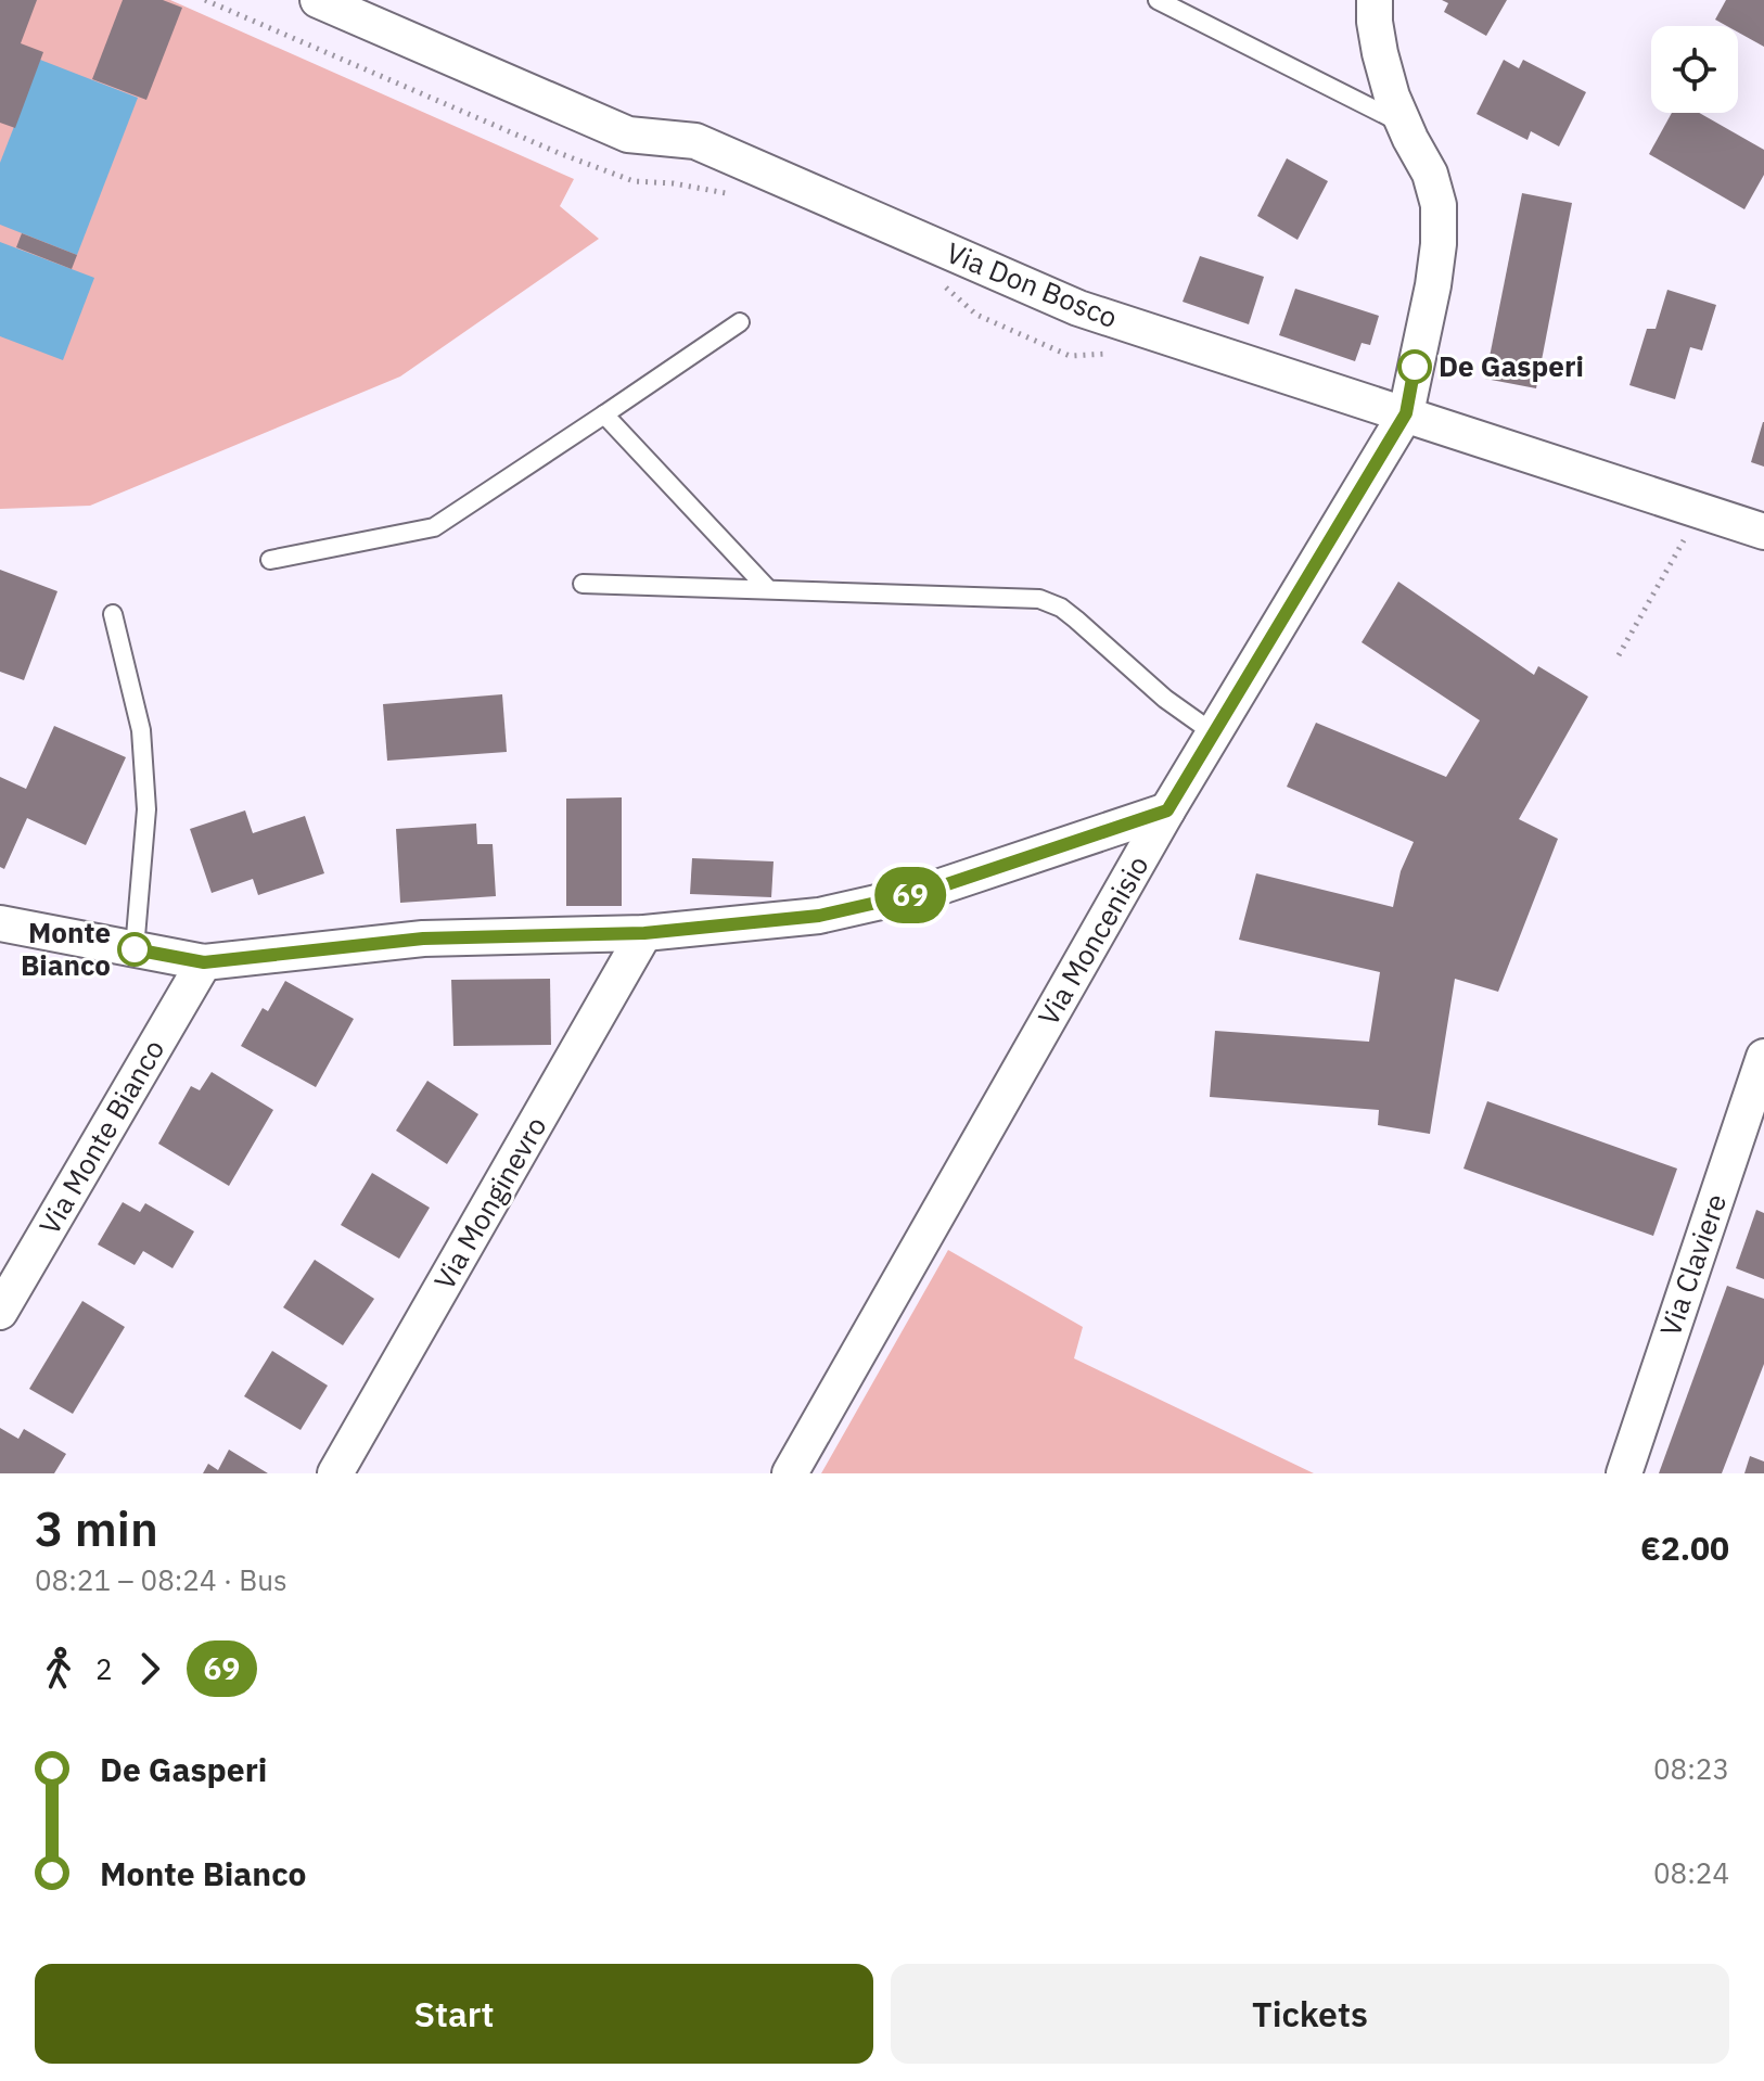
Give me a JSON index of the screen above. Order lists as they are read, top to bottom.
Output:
{
  "streets": {
    "street": [
      "Via Don Bosco",
      "Via Moncenisio",
      "Via Monte Bianco",
      "Via Monginevro",
      "Via Claviere"
    ]
  },
  "crossings": [
    ["Via Don Bosco", "Via Moncenisio"]
  ],
  "places": ["De Gasperi", "Monte Bianco"],
  "lines": ["bus line 69"],
  "page": {
    "on_map": "69",
    "heading": ["3 min", "08:21 – 08:24 · Bus", "€2.00"],
    "legs": ["2", "69"],
    "list": [
      {
        "name": "De Gasperi",
        "value": "08:23"
      },
      {
        "name": "Monte Bianco",
        "value": "08:24"
      }
    ],
    "buttons": ["Start", "Tickets"]
  }
}
